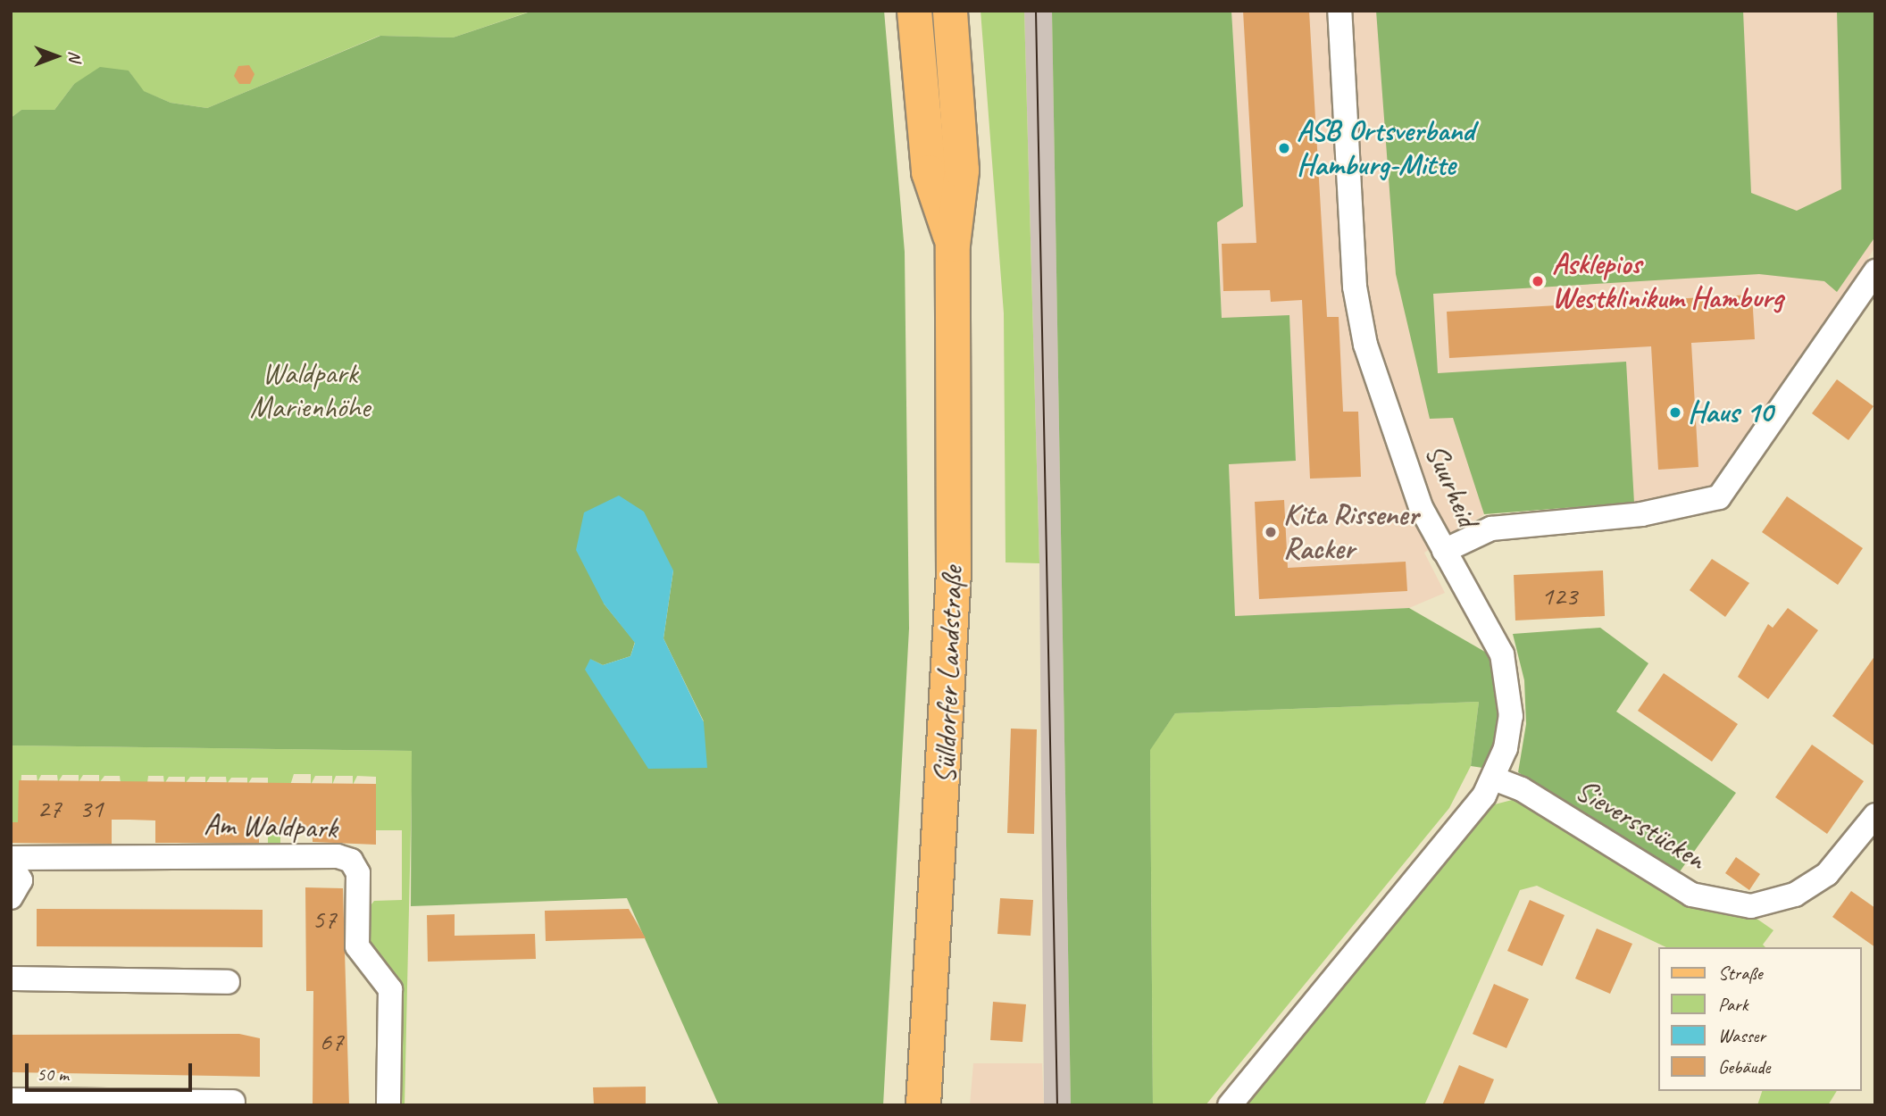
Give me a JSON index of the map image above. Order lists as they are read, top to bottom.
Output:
{
  "streets": {
    "main road": ["Sülldorfer Landstraße"],
    "street": ["Suurheid", "Sieversstücken", "Am Waldpark"]
  },
  "parks": ["Waldpark Marienhöhe"],
  "places": [
    "ASB Ortsverband Hamburg-Mitte",
    "Asklepios Westklinikum Hamburg",
    "Haus 10",
    "Kita Rissener Racker"
  ],
  "house_numbers": [
    "123",
    "27",
    "31",
    "57",
    "67"
  ],
  "legend": [
    "Straße",
    "Park",
    "Wasser",
    "Gebäude"
  ],
  "scale_bar": "50 m",
  "north": "right"
}
